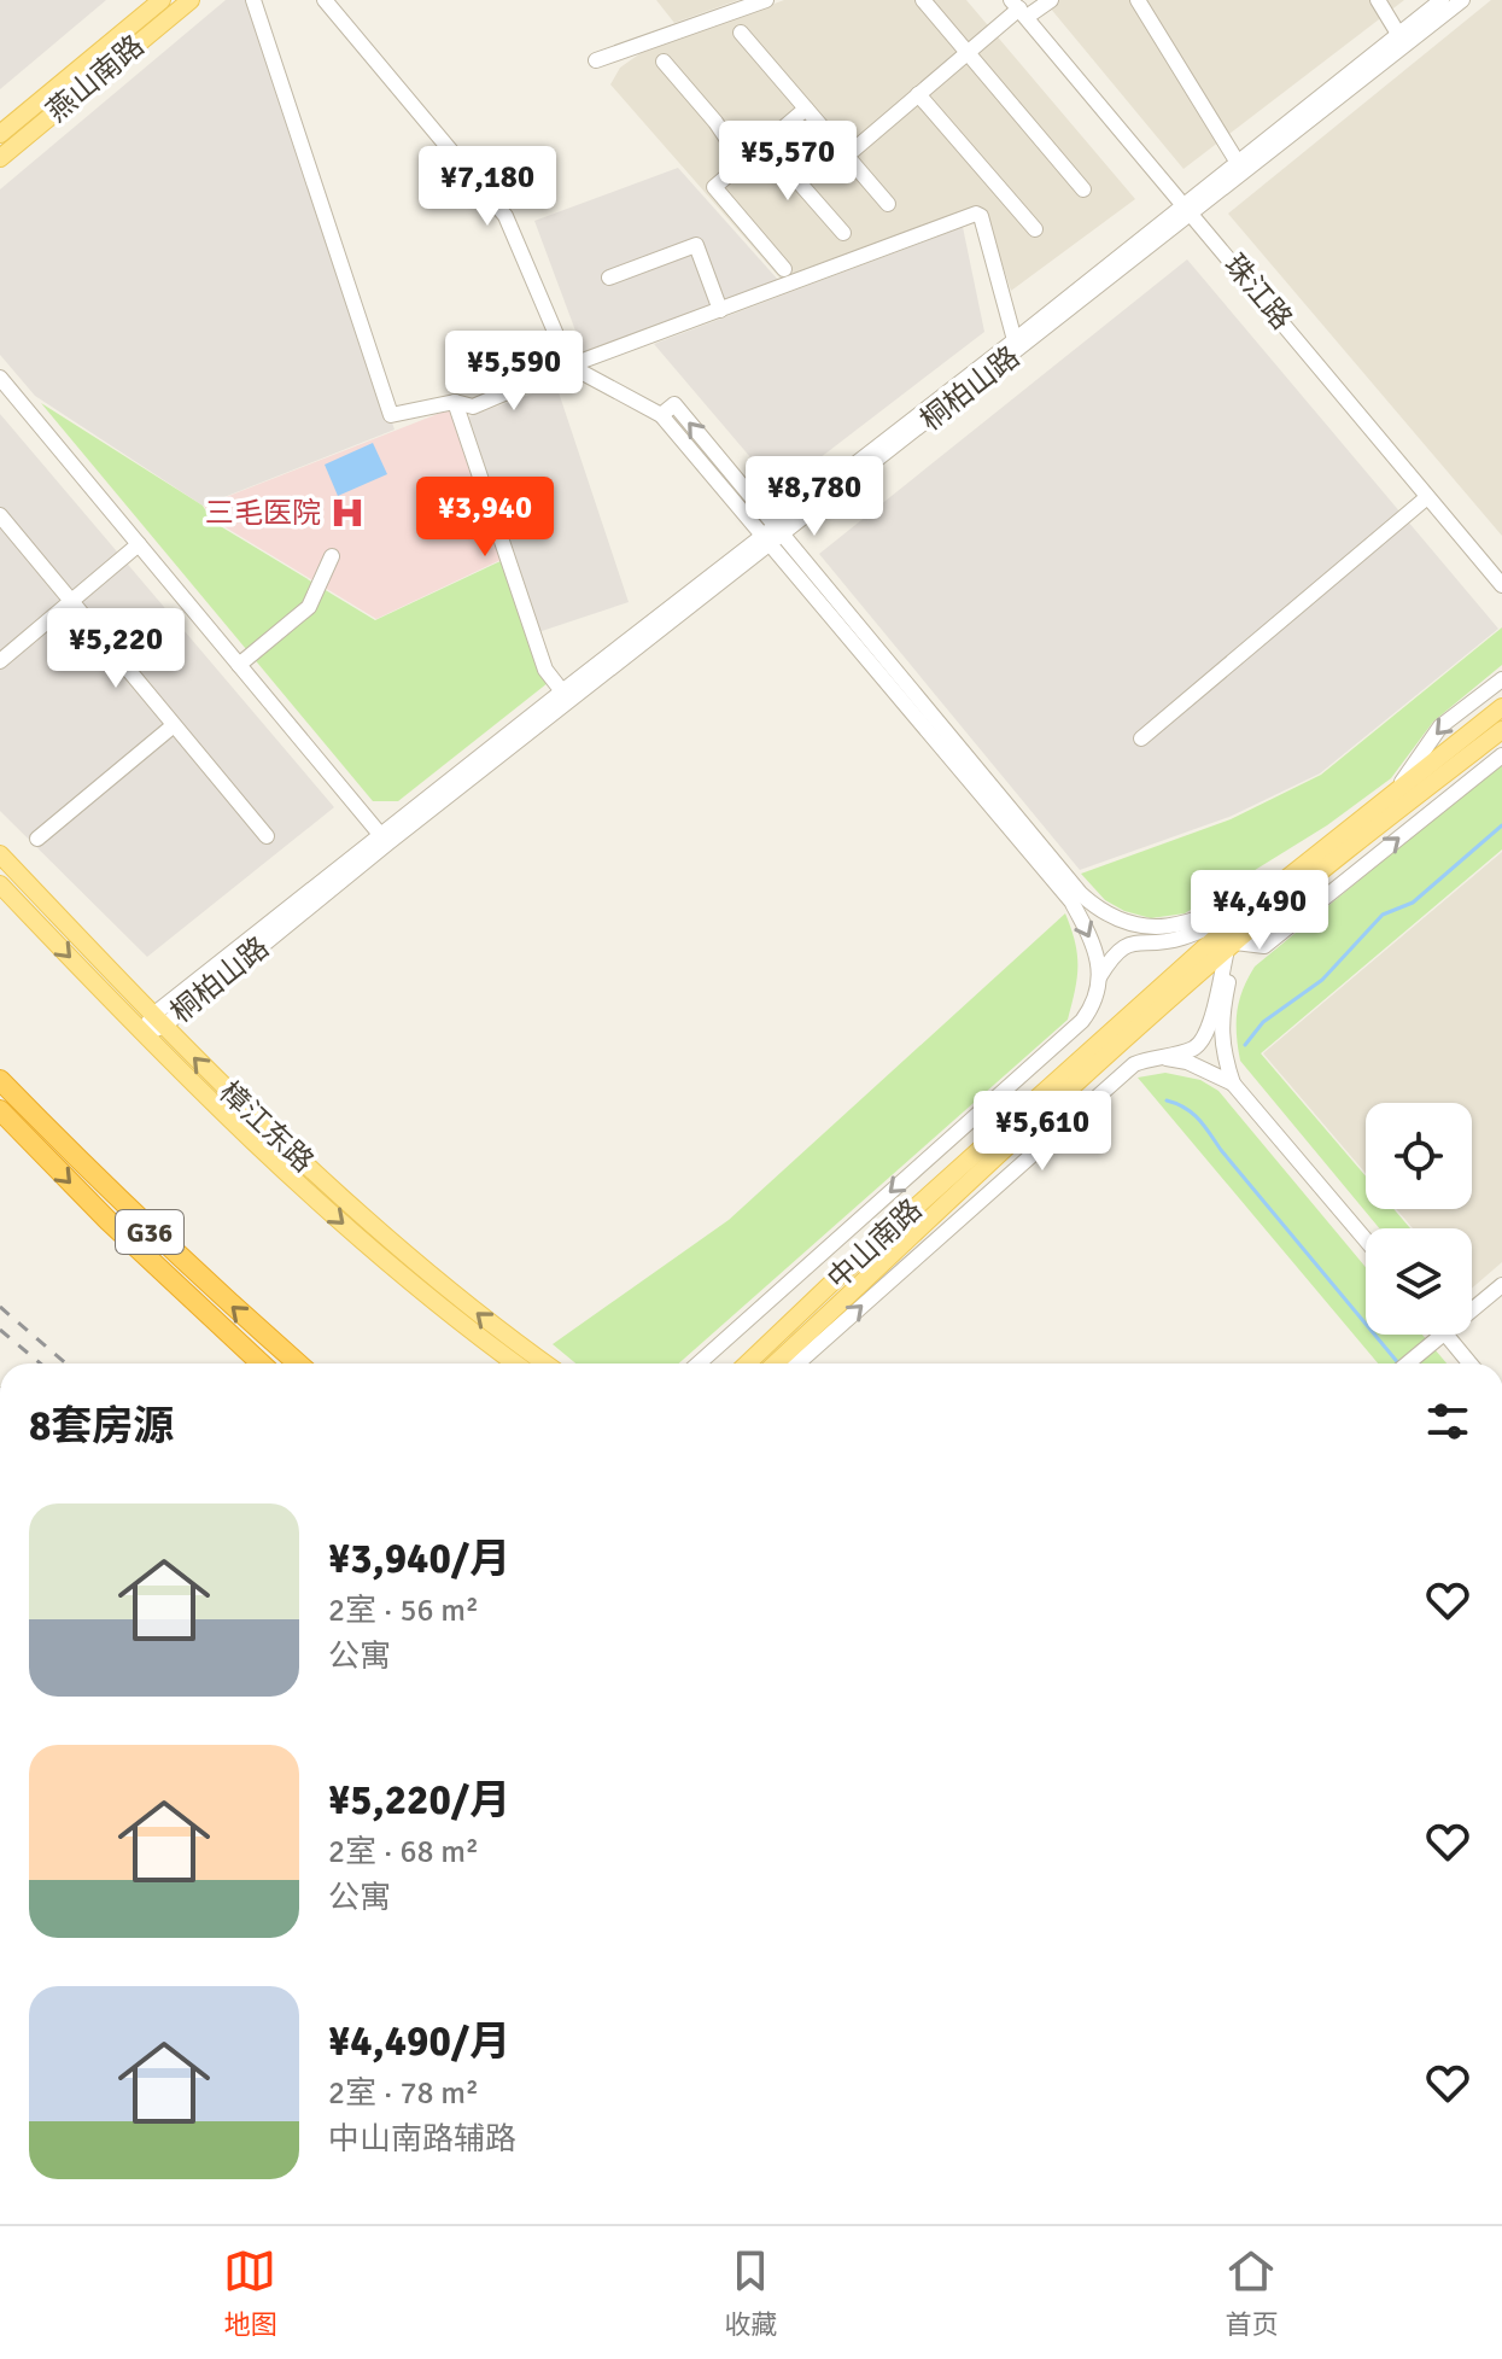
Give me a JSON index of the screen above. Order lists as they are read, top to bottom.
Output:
{
  "streets": {
    "highway": ["G36"],
    "main road": ["燕山南路", "樟江东路", "中山南路"],
    "street": ["珠江路", "桐柏山路"]
  },
  "crossings": [
    ["珠江路", "桐柏山路"],
    ["桐柏山路", "樟江东路"]
  ],
  "places": {
    "hospital": ["三毛医院"]
  },
  "page": {
    "price": [
      "¥5,570",
      "¥7,180",
      "¥5,590",
      "¥8,780",
      "¥3,940",
      "¥5,220",
      "¥4,490",
      "¥5,610"
    ],
    "heading": "8套房源",
    "list": [
      {
        "name": "¥3,940/月",
        "note": "2室 · 56 m² · 公寓"
      },
      {
        "name": "¥5,220/月",
        "note": "2室 · 68 m² · 公寓"
      },
      {
        "name": "¥4,490/月",
        "note": "2室 · 78 m² · 中山南路辅路"
      }
    ],
    "tabs": ["地图", "收藏", "首页"]
  }
}
